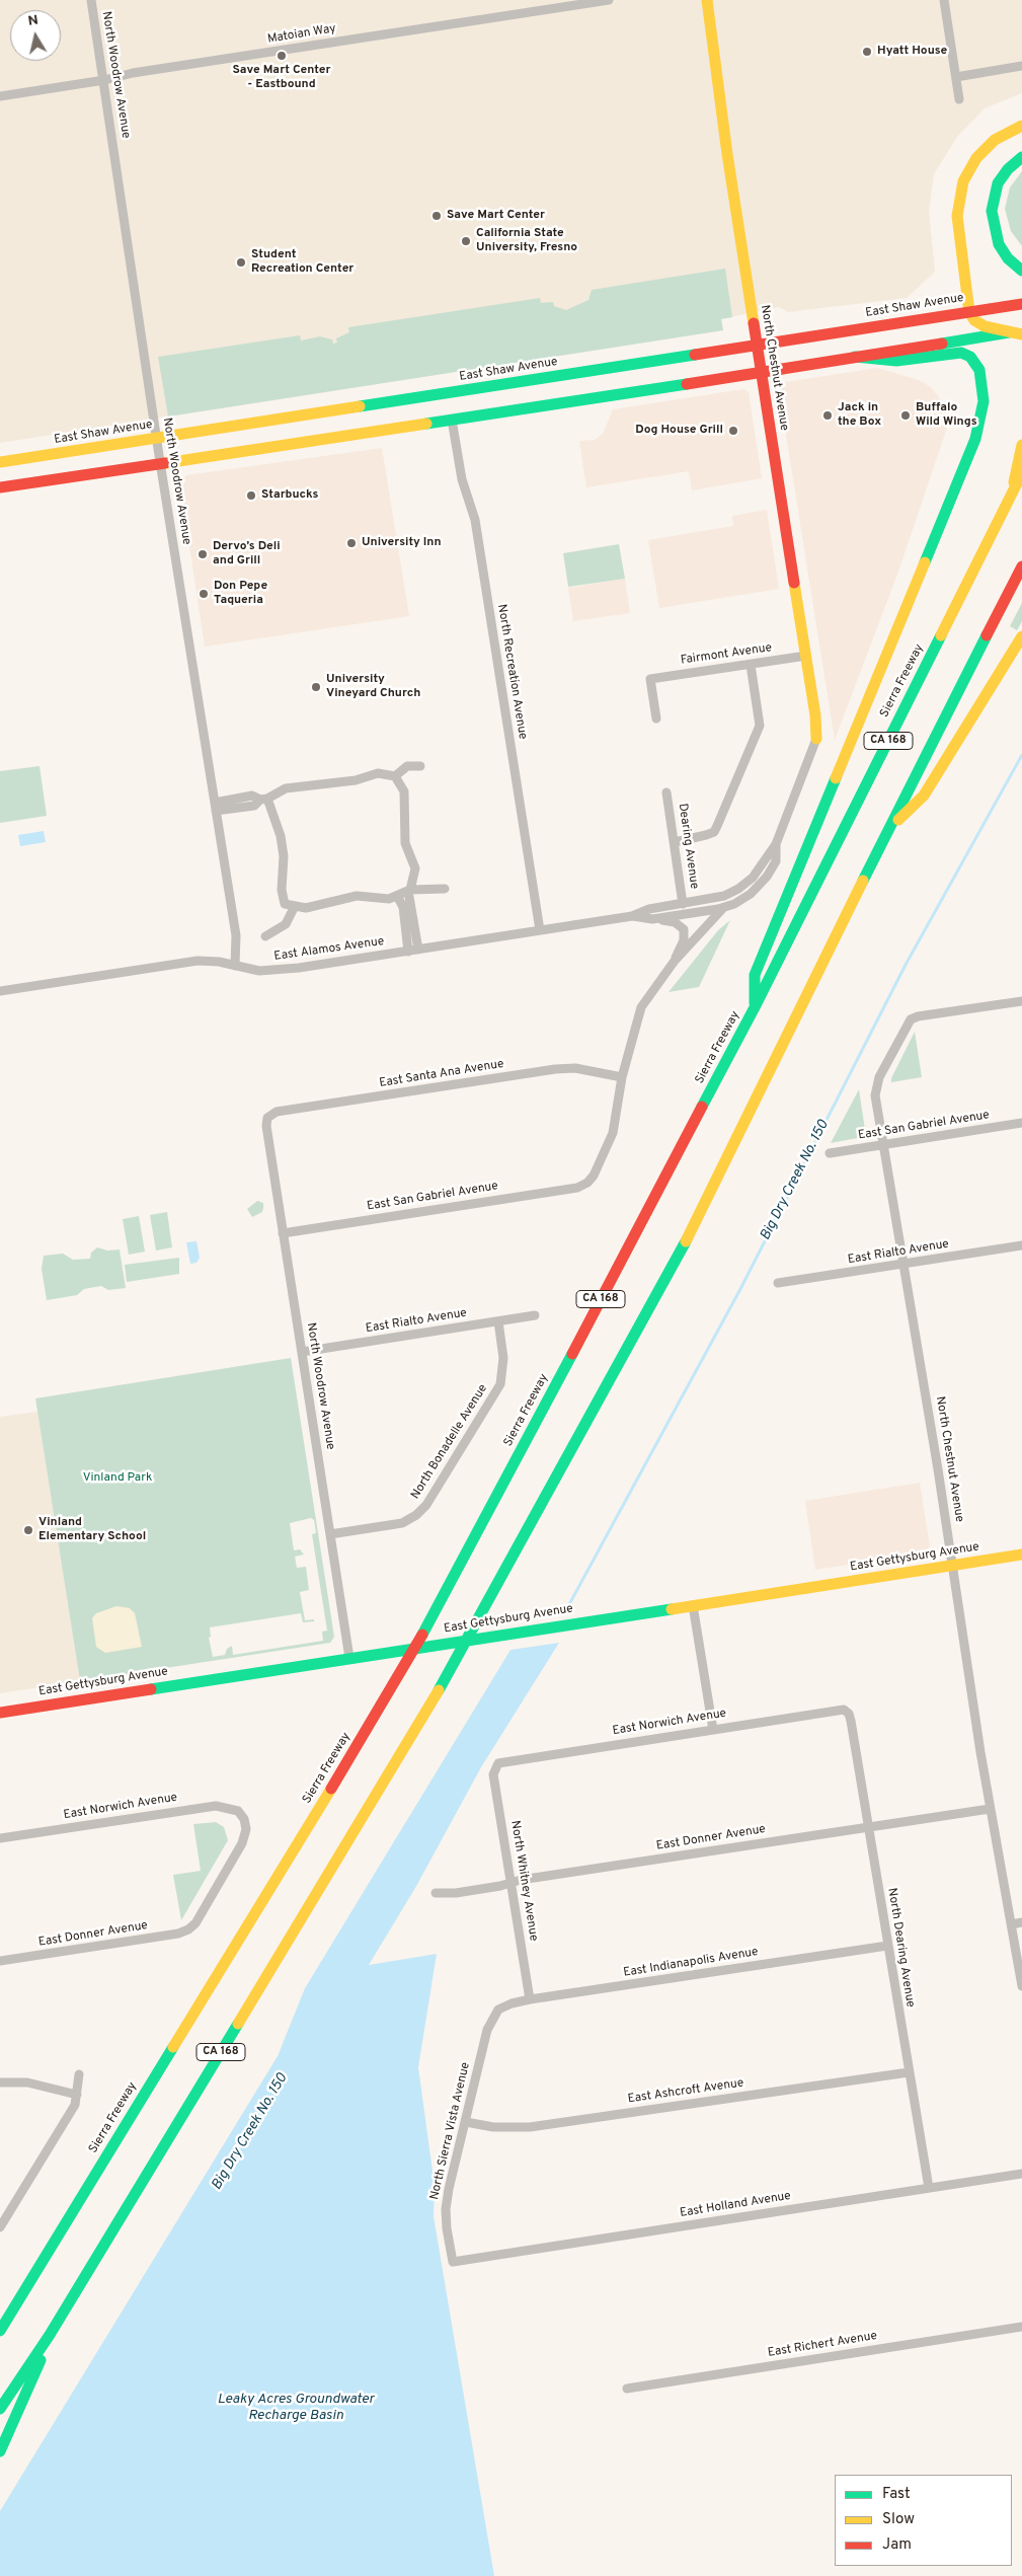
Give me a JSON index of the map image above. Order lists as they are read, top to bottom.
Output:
{
  "streets": {
    "main road": [
      "East Shaw Avenue",
      "North Chestnut Avenue",
      "Sierra Freeway",
      "CA 168",
      "East Gettysburg Avenue"
    ],
    "street": [
      "Matoian Way",
      "North Woodrow Avenue",
      "Fairmont Avenue",
      "North Recreation Avenue",
      "Dearing Avenue",
      "East Alamos Avenue",
      "East Santa Ana Avenue",
      "East San Gabriel Avenue",
      "East Rialto Avenue",
      "North Bonadelle Avenue",
      "East Norwich Avenue",
      "East Donner Avenue",
      "North Whitney Avenue",
      "North Dearing Avenue",
      "East Indianapolis Avenue",
      "East Ashcroft Avenue",
      "North Sierra Vista Avenue",
      "East Holland Avenue",
      "East Richert Avenue"
    ]
  },
  "crossings": [
    ["Matoian Way", "North Woodrow Avenue"],
    ["North Woodrow Avenue", "East Shaw Avenue"],
    ["North Woodrow Avenue", "East Alamos Avenue"],
    ["North Woodrow Avenue", "East Santa Ana Avenue"],
    ["North Woodrow Avenue", "East San Gabriel Avenue"],
    ["North Woodrow Avenue", "East Rialto Avenue"],
    ["North Woodrow Avenue", "North Bonadelle Avenue"],
    ["North Woodrow Avenue", "East Gettysburg Avenue"],
    ["East Shaw Avenue", "North Chestnut Avenue"],
    ["North Chestnut Avenue", "Fairmont Avenue"],
    ["North Chestnut Avenue", "East San Gabriel Avenue"],
    ["North Chestnut Avenue", "East Rialto Avenue"],
    ["North Chestnut Avenue", "East Gettysburg Avenue"],
    ["North Chestnut Avenue", "East Donner Avenue"],
    ["North Recreation Avenue", "East Alamos Avenue"],
    ["East Santa Ana Avenue", "East San Gabriel Avenue"],
    ["East Rialto Avenue", "North Bonadelle Avenue"],
    ["East Norwich Avenue", "East Donner Avenue"],
    ["East Norwich Avenue", "North Whitney Avenue"],
    ["East Norwich Avenue", "North Dearing Avenue"],
    ["East Donner Avenue", "North Whitney Avenue"],
    ["East Donner Avenue", "North Dearing Avenue"],
    ["North Whitney Avenue", "East Indianapolis Avenue"],
    ["North Dearing Avenue", "East Indianapolis Avenue"],
    ["North Dearing Avenue", "East Ashcroft Avenue"],
    ["North Dearing Avenue", "East Holland Avenue"],
    ["East Indianapolis Avenue", "North Sierra Vista Avenue"],
    ["East Ashcroft Avenue", "North Sierra Vista Avenue"],
    ["North Sierra Vista Avenue", "East Holland Avenue"]
  ],
  "water": ["Big Dry Creek No. 150", "Leaky Acres Groundwater Recharge Basin"],
  "parks": ["Vinland Park"],
  "places": [
    "Hyatt House",
    "Save Mart Center - Eastbound",
    "Save Mart Center",
    "California State University, Fresno",
    "Student Recreation Center",
    "Jack in the Box",
    "Buffalo Wild Wings",
    "Dog House Grill",
    "Starbucks",
    "University Inn",
    "Dervo’s Deli and Grill",
    "Don Pepe Taqueria",
    "University Vineyard Church",
    "Vinland Elementary School"
  ],
  "legend": ["Fast", "Slow", "Jam"],
  "north": "top"
}
